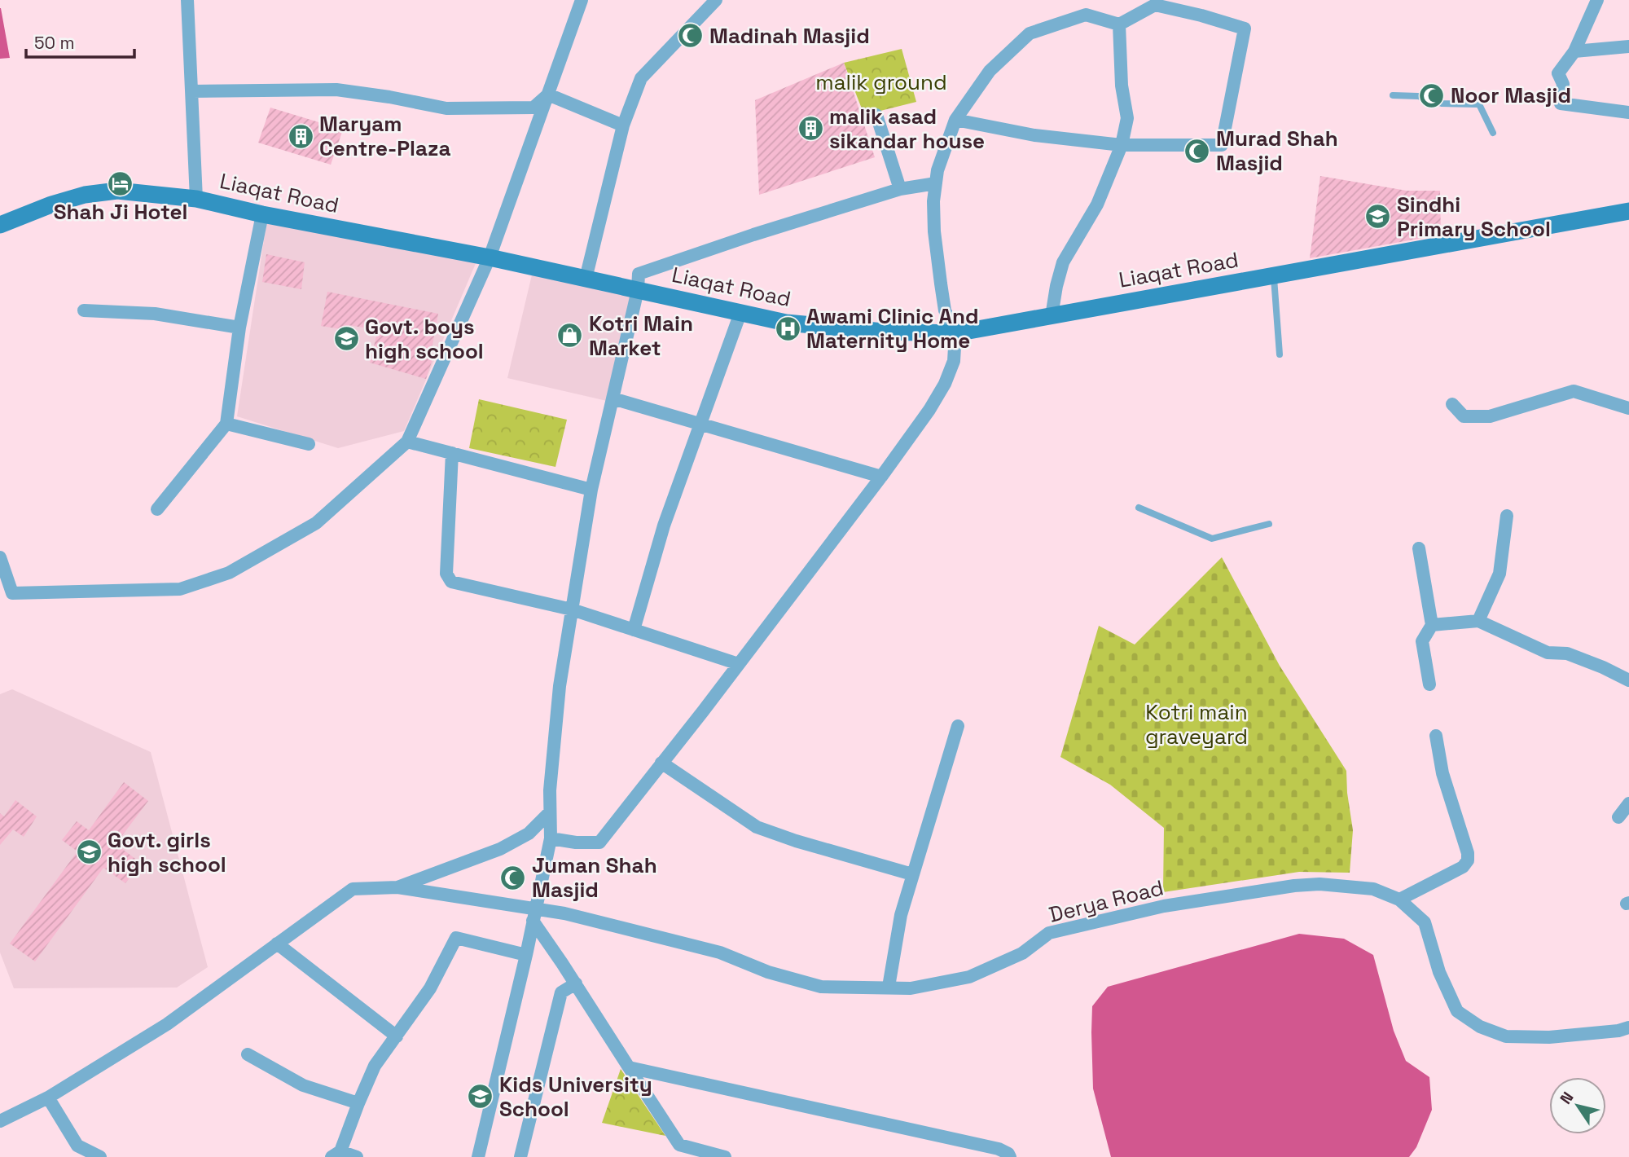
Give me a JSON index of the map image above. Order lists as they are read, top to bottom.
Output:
{
  "streets": {
    "street": ["Liaqat Road", "Derya Road"]
  },
  "parks": ["malik ground", "Kotri main graveyard"],
  "places": {
    "mosque": [
      "Madinah Masjid",
      "Noor Masjid",
      "Murad Shah Masjid",
      "Juman Shah Masjid"
    ],
    "building": ["malik asad sikandar house", "Maryam Centre-Plaza"],
    "hotel": ["Shah Ji Hotel"],
    "school or university": [
      "Sindhi Primary School",
      "Govt. boys high school",
      "Govt. girls high school",
      "Kids University School"
    ],
    "hospital": ["Awami Clinic And Maternity Home"],
    "shop": ["Kotri Main Market"]
  },
  "scale_bar": "50 m",
  "north": "top left"
}
